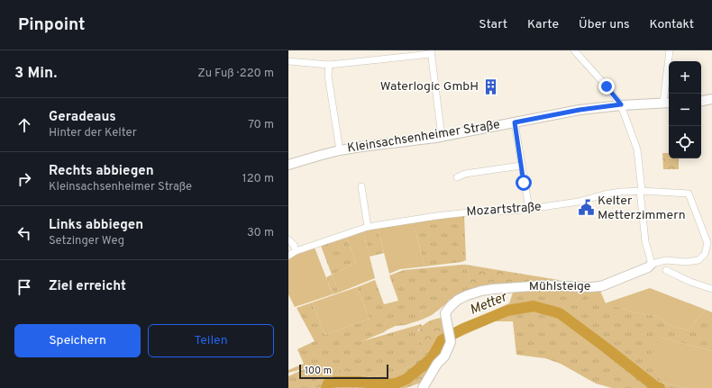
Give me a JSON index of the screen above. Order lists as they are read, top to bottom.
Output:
{
  "streets": {
    "main road": ["Kleinsachsenheimer Straße", "Mühlsteige"],
    "street": ["Mozartstraße"]
  },
  "water": ["Metter"],
  "places": {
    "building": ["Waterlogic GmbH"],
    "public building": ["Kelter Metterzimmern"]
  },
  "scale_bar": "100 m",
  "page": {
    "header": "Pinpoint",
    "nav": [
      "Start",
      "Karte",
      "Über uns",
      "Kontakt"
    ],
    "heading": ["3 Min.", "Zu Fuß · 220 m"],
    "map_buttons": ["+", "−"],
    "list": [
      ["Geradeaus", "Hinter der Kelter", "70 m"],
      ["Rechts abbiegen", "Kleinsachsenheimer Straße", "120 m"],
      ["Links abbiegen", "Setzinger Weg", "30 m"],
      "Ziel erreicht"
    ],
    "buttons": ["Speichern", "Teilen"],
    "scale": "100 m"
  }
}
